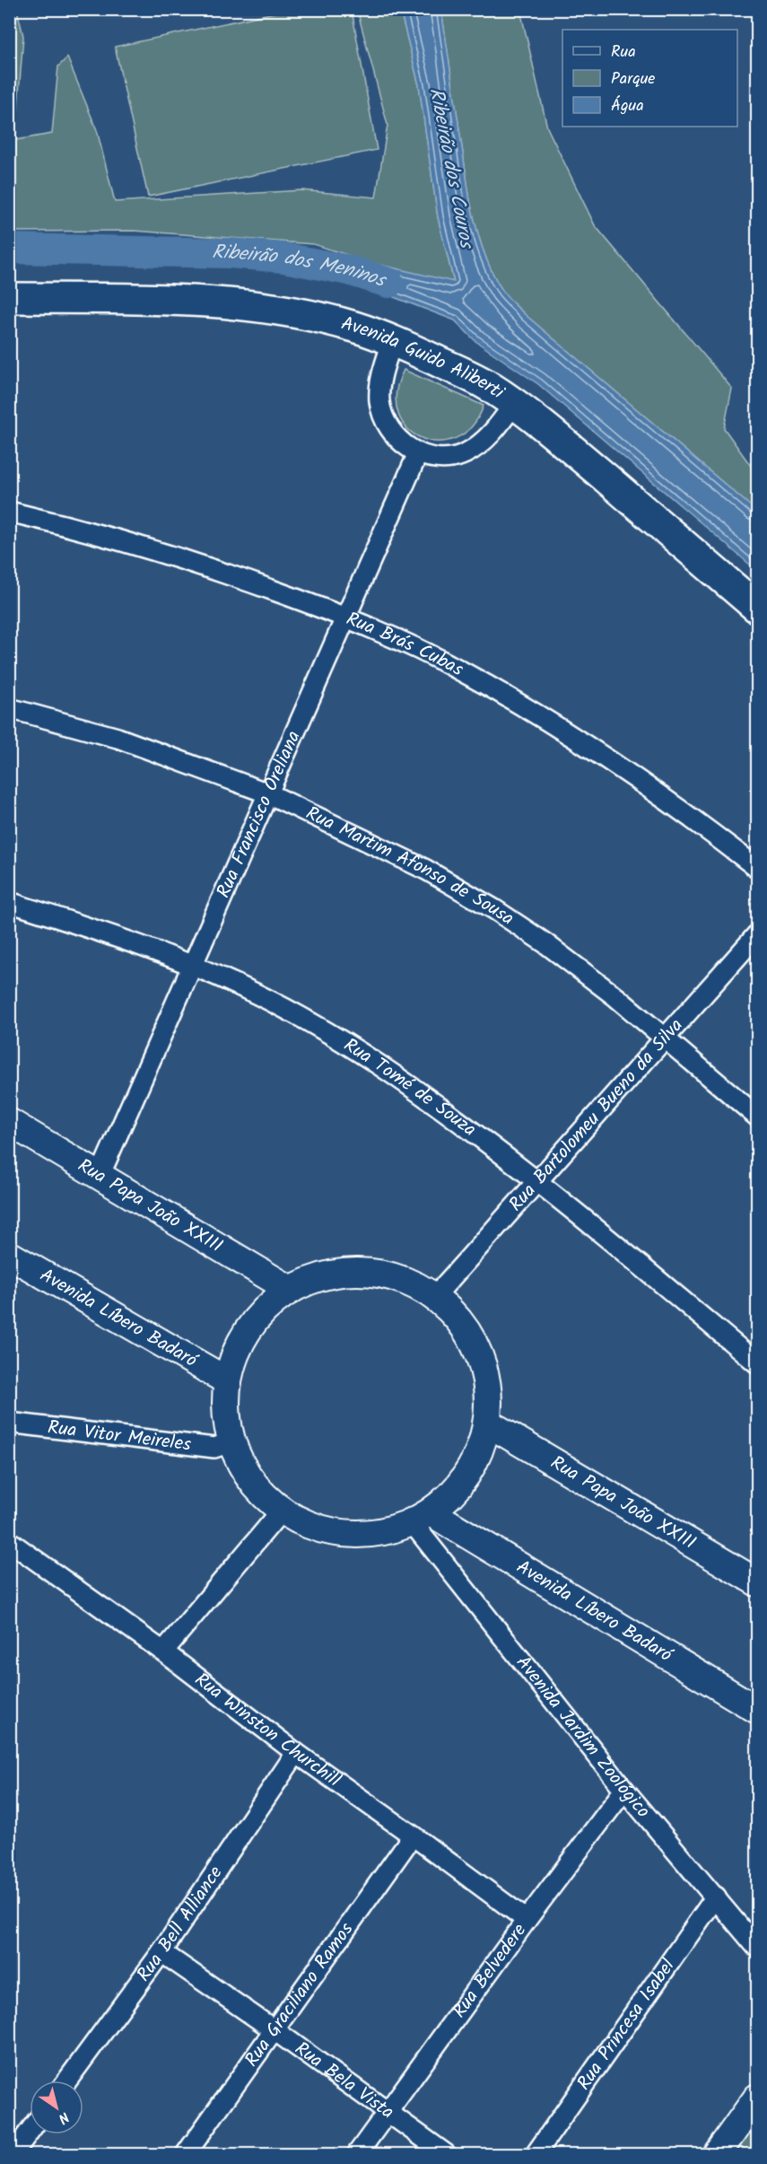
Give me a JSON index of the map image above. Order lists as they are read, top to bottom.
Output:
{
  "streets": {
    "main road": ["Avenida Guido Aliberti"],
    "street": [
      "Rua Brás Cubas",
      "Rua Francisco Oreliana",
      "Rua Martim Afonso de Sousa",
      "Rua Tomé de Souza",
      "Rua Bartolomeu Bueno da Silva",
      "Rua Papa João XXIII",
      "Avenida Líbero Badaró",
      "Rua Vitor Meireles",
      "Rua Winston Churchill",
      "Avenida Jardim Zoológico",
      "Rua Bell Alliance",
      "Rua Belvedere",
      "Rua Graciliano Ramos",
      "Rua Princesa Isabel",
      "Rua Bela Vista"
    ]
  },
  "crossings": [
    ["Rua Brás Cubas", "Rua Francisco Oreliana"],
    ["Rua Francisco Oreliana", "Rua Martim Afonso de Sousa"],
    ["Rua Francisco Oreliana", "Rua Tomé de Souza"],
    ["Rua Francisco Oreliana", "Rua Papa João XXIII"],
    ["Rua Martim Afonso de Sousa", "Rua Bartolomeu Bueno da Silva"],
    ["Rua Tomé de Souza", "Rua Bartolomeu Bueno da Silva"],
    ["Avenida Líbero Badaró", "Avenida Jardim Zoológico"],
    ["Rua Winston Churchill", "Rua Bell Alliance"],
    ["Rua Winston Churchill", "Rua Belvedere"],
    ["Rua Winston Churchill", "Rua Graciliano Ramos"],
    ["Avenida Jardim Zoológico", "Rua Belvedere"],
    ["Avenida Jardim Zoológico", "Rua Princesa Isabel"],
    ["Rua Bell Alliance", "Rua Bela Vista"],
    ["Rua Belvedere", "Rua Bela Vista"],
    ["Rua Graciliano Ramos", "Rua Bela Vista"]
  ],
  "water": ["Ribeirão dos Couros", "Ribeirão dos Meninos"],
  "legend": ["Rua", "Parque", "Água"],
  "north": "bottom right"
}
